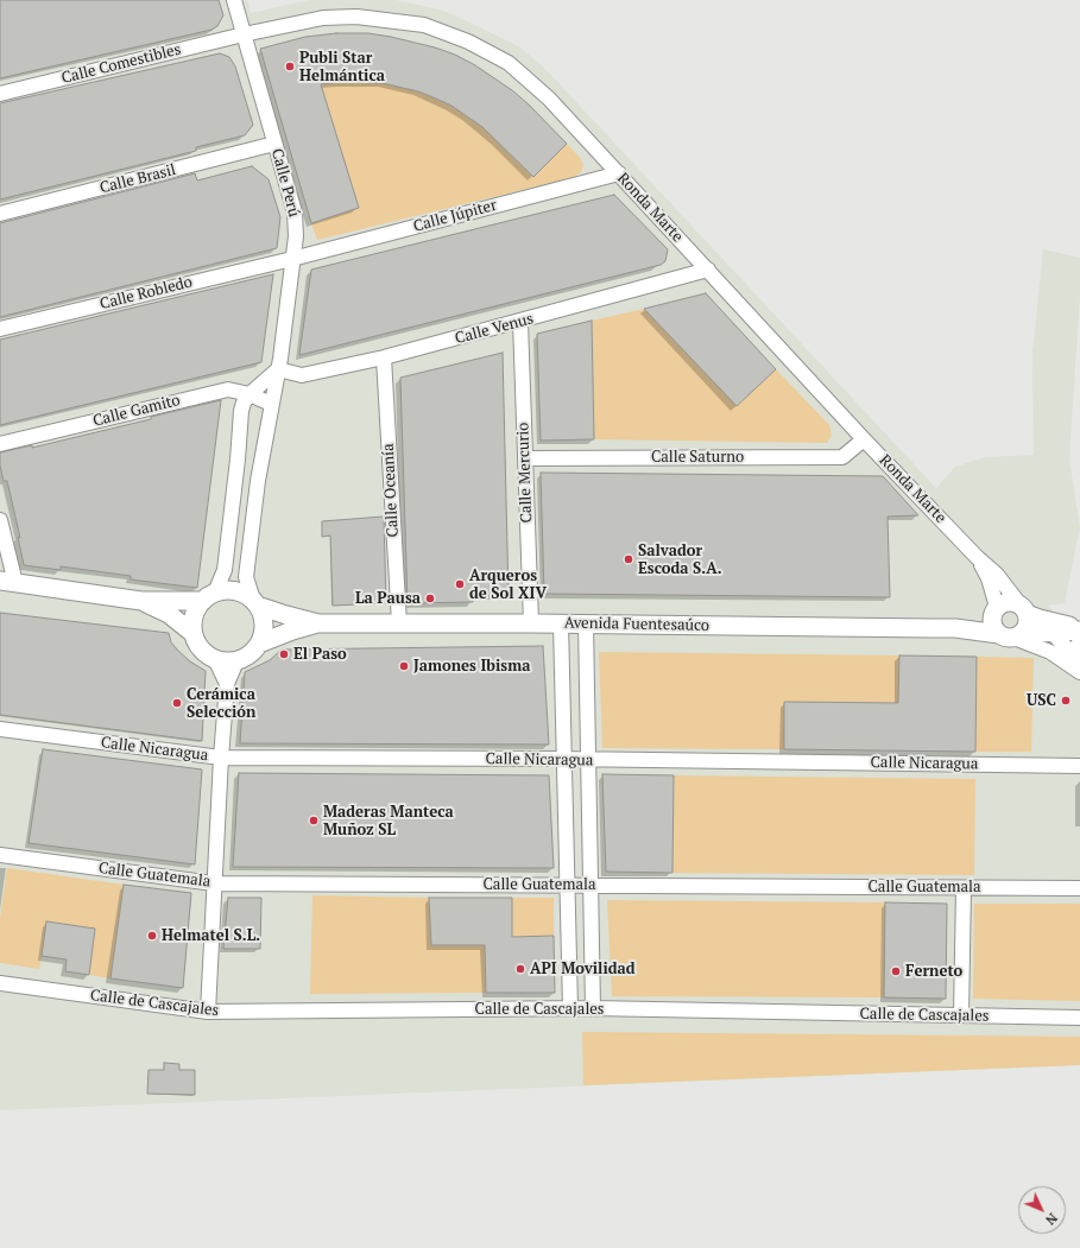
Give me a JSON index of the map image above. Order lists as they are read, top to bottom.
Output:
{
  "streets": {
    "street": [
      "Calle Comestibles",
      "Calle Brasil",
      "Calle Perú",
      "Ronda Marte",
      "Calle Júpiter",
      "Calle Robledo",
      "Calle Venus",
      "Calle Gamito",
      "Calle Saturno",
      "Calle Mercurio",
      "Calle Oceanía",
      "Avenida Fuentesaúco",
      "Calle Nicaragua",
      "Calle Guatemala",
      "Calle de Cascajales"
    ]
  },
  "crossings": [
    ["Calle Comestibles", "Calle Perú"],
    ["Calle Comestibles", "Ronda Marte"],
    ["Calle Brasil", "Calle Perú"],
    ["Calle Perú", "Ronda Marte"],
    ["Calle Perú", "Calle Júpiter"],
    ["Calle Perú", "Calle Robledo"],
    ["Calle Perú", "Calle Venus"],
    ["Calle Perú", "Calle Gamito"],
    ["Calle Perú", "Avenida Fuentesaúco"],
    ["Ronda Marte", "Calle Júpiter"],
    ["Ronda Marte", "Calle Venus"],
    ["Ronda Marte", "Calle Saturno"],
    ["Ronda Marte", "Avenida Fuentesaúco"],
    ["Calle Júpiter", "Calle Robledo"],
    ["Calle Venus", "Calle Mercurio"],
    ["Calle Venus", "Calle Oceanía"],
    ["Calle Saturno", "Calle Mercurio"],
    ["Calle Mercurio", "Avenida Fuentesaúco"],
    ["Calle Oceanía", "Avenida Fuentesaúco"]
  ],
  "places": [
    "Publi Star Helmántica",
    "Salvador Escoda S.A.",
    "Arqueros de Sol XIV",
    "La Pausa",
    "El Paso",
    "Jamones Ibisma",
    "USC",
    "Cerámica Selección",
    "Maderas Manteca Muñoz SL",
    "Helmatel S.L.",
    "API Movilidad",
    "Ferneto"
  ],
  "north": "bottom right"
}
